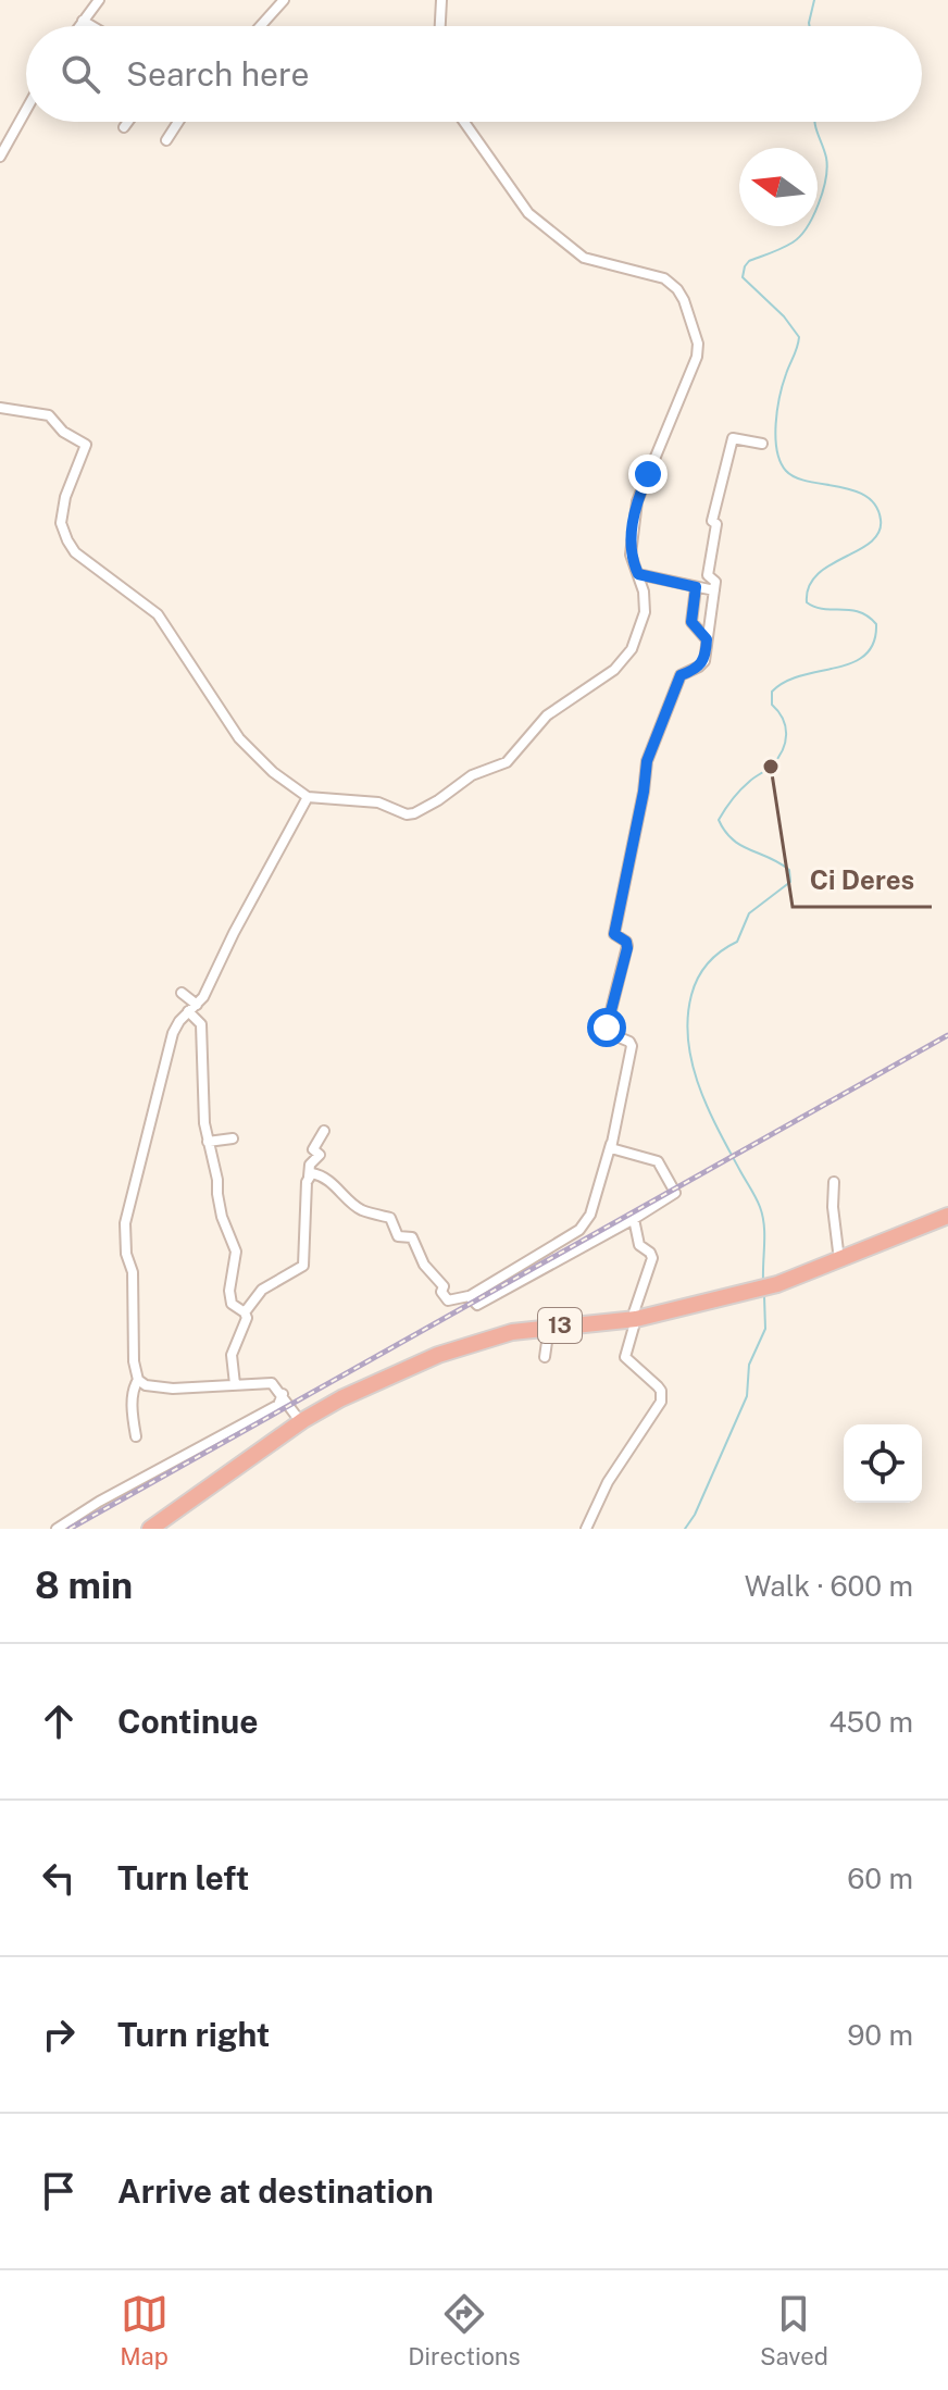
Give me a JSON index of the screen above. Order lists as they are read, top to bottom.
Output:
{
  "streets": {
    "highway": ["13"]
  },
  "places": ["Ci Deres"],
  "north": "left",
  "page": {
    "search": "Search here",
    "heading": ["8 min", "Walk · 600 m"],
    "list": [
      ["Continue", "450 m"],
      ["Turn left", "60 m"],
      ["Turn right", "90 m"],
      "Arrive at destination"
    ],
    "nav": ["Map", "Directions", "Saved"]
  }
}
